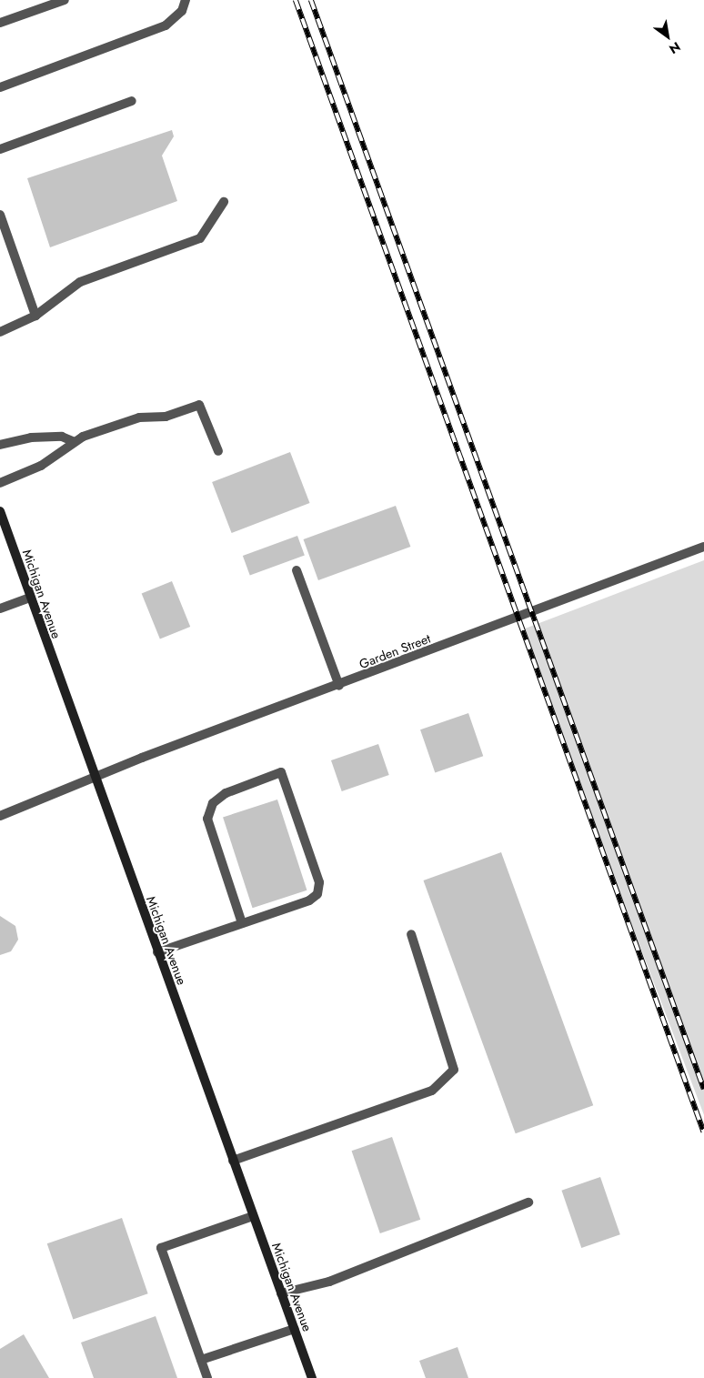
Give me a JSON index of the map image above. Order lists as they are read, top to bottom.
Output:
{
  "streets": {
    "main road": ["Michigan Avenue"],
    "street": ["Garden Street"]
  },
  "crossings": [
    ["Michigan Avenue", "Garden Street"]
  ],
  "north": "bottom right"
}
